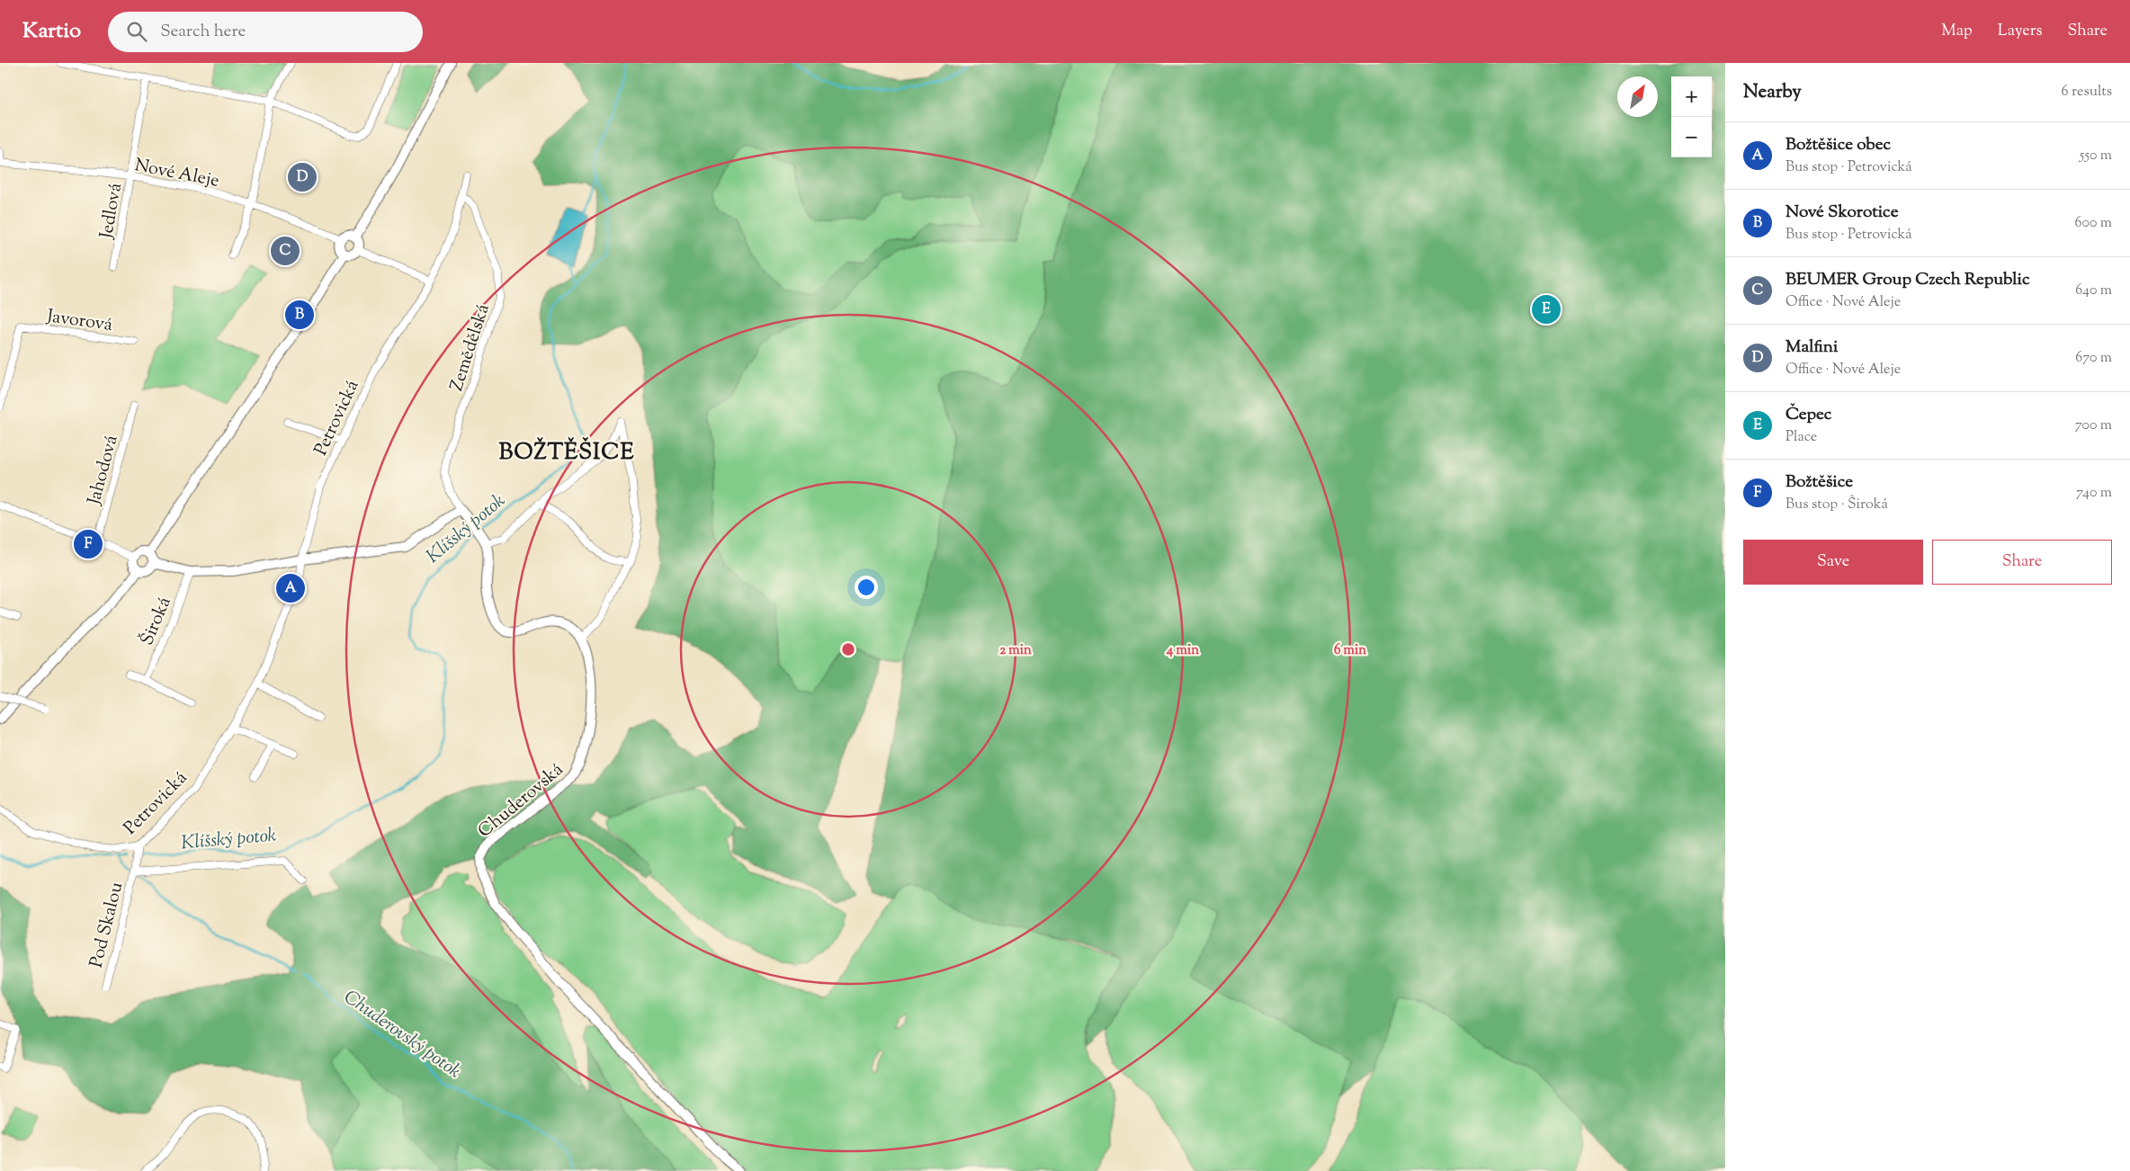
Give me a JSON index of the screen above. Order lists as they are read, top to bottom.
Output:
{
  "streets": {
    "street": [
      "Nové Aleje",
      "Jedlová",
      "Javorová",
      "Zemědělská",
      "Petrovická",
      "Jahodová",
      "Široká",
      "Chuderovská",
      "Pod Skalou"
    ]
  },
  "crossings": [
    ["Nové Aleje", "Jedlová"],
    ["Zemědělská", "Petrovická"],
    ["Petrovická", "Pod Skalou"]
  ],
  "districts": ["BOŽTĚŠICE"],
  "water": ["Klíšský potok", "Chuderovský potok"],
  "north": "top right",
  "page": {
    "header": "Kartio",
    "search": "Search here",
    "nav": ["Map", "Layers", "Share"],
    "heading": ["Nearby", "6 results"],
    "map_buttons": ["+", "−"],
    "list": [
      {
        "mark": "A",
        "name": "Božtěšice obec",
        "note": "Bus stop · Petrovická",
        "value": "550 m"
      },
      {
        "mark": "B",
        "name": "Nové Skorotice",
        "note": "Bus stop · Petrovická",
        "value": "600 m"
      },
      {
        "mark": "C",
        "name": "BEUMER Group Czech Republic",
        "note": "Office · Nové Aleje",
        "value": "640 m"
      },
      {
        "mark": "D",
        "name": "Malfini",
        "note": "Office · Nové Aleje",
        "value": "670 m"
      },
      {
        "mark": "E",
        "name": "Čepec",
        "note": "Place",
        "value": "700 m"
      },
      {
        "mark": "F",
        "name": "Božtěšice",
        "note": "Bus stop · Široká",
        "value": "740 m"
      }
    ],
    "pins": [
      "D",
      "C",
      "E",
      "B",
      "F",
      "A"
    ],
    "buttons": ["Save", "Share"]
  },
  "rings": ["2 min", "4 min", "6 min"]
}
